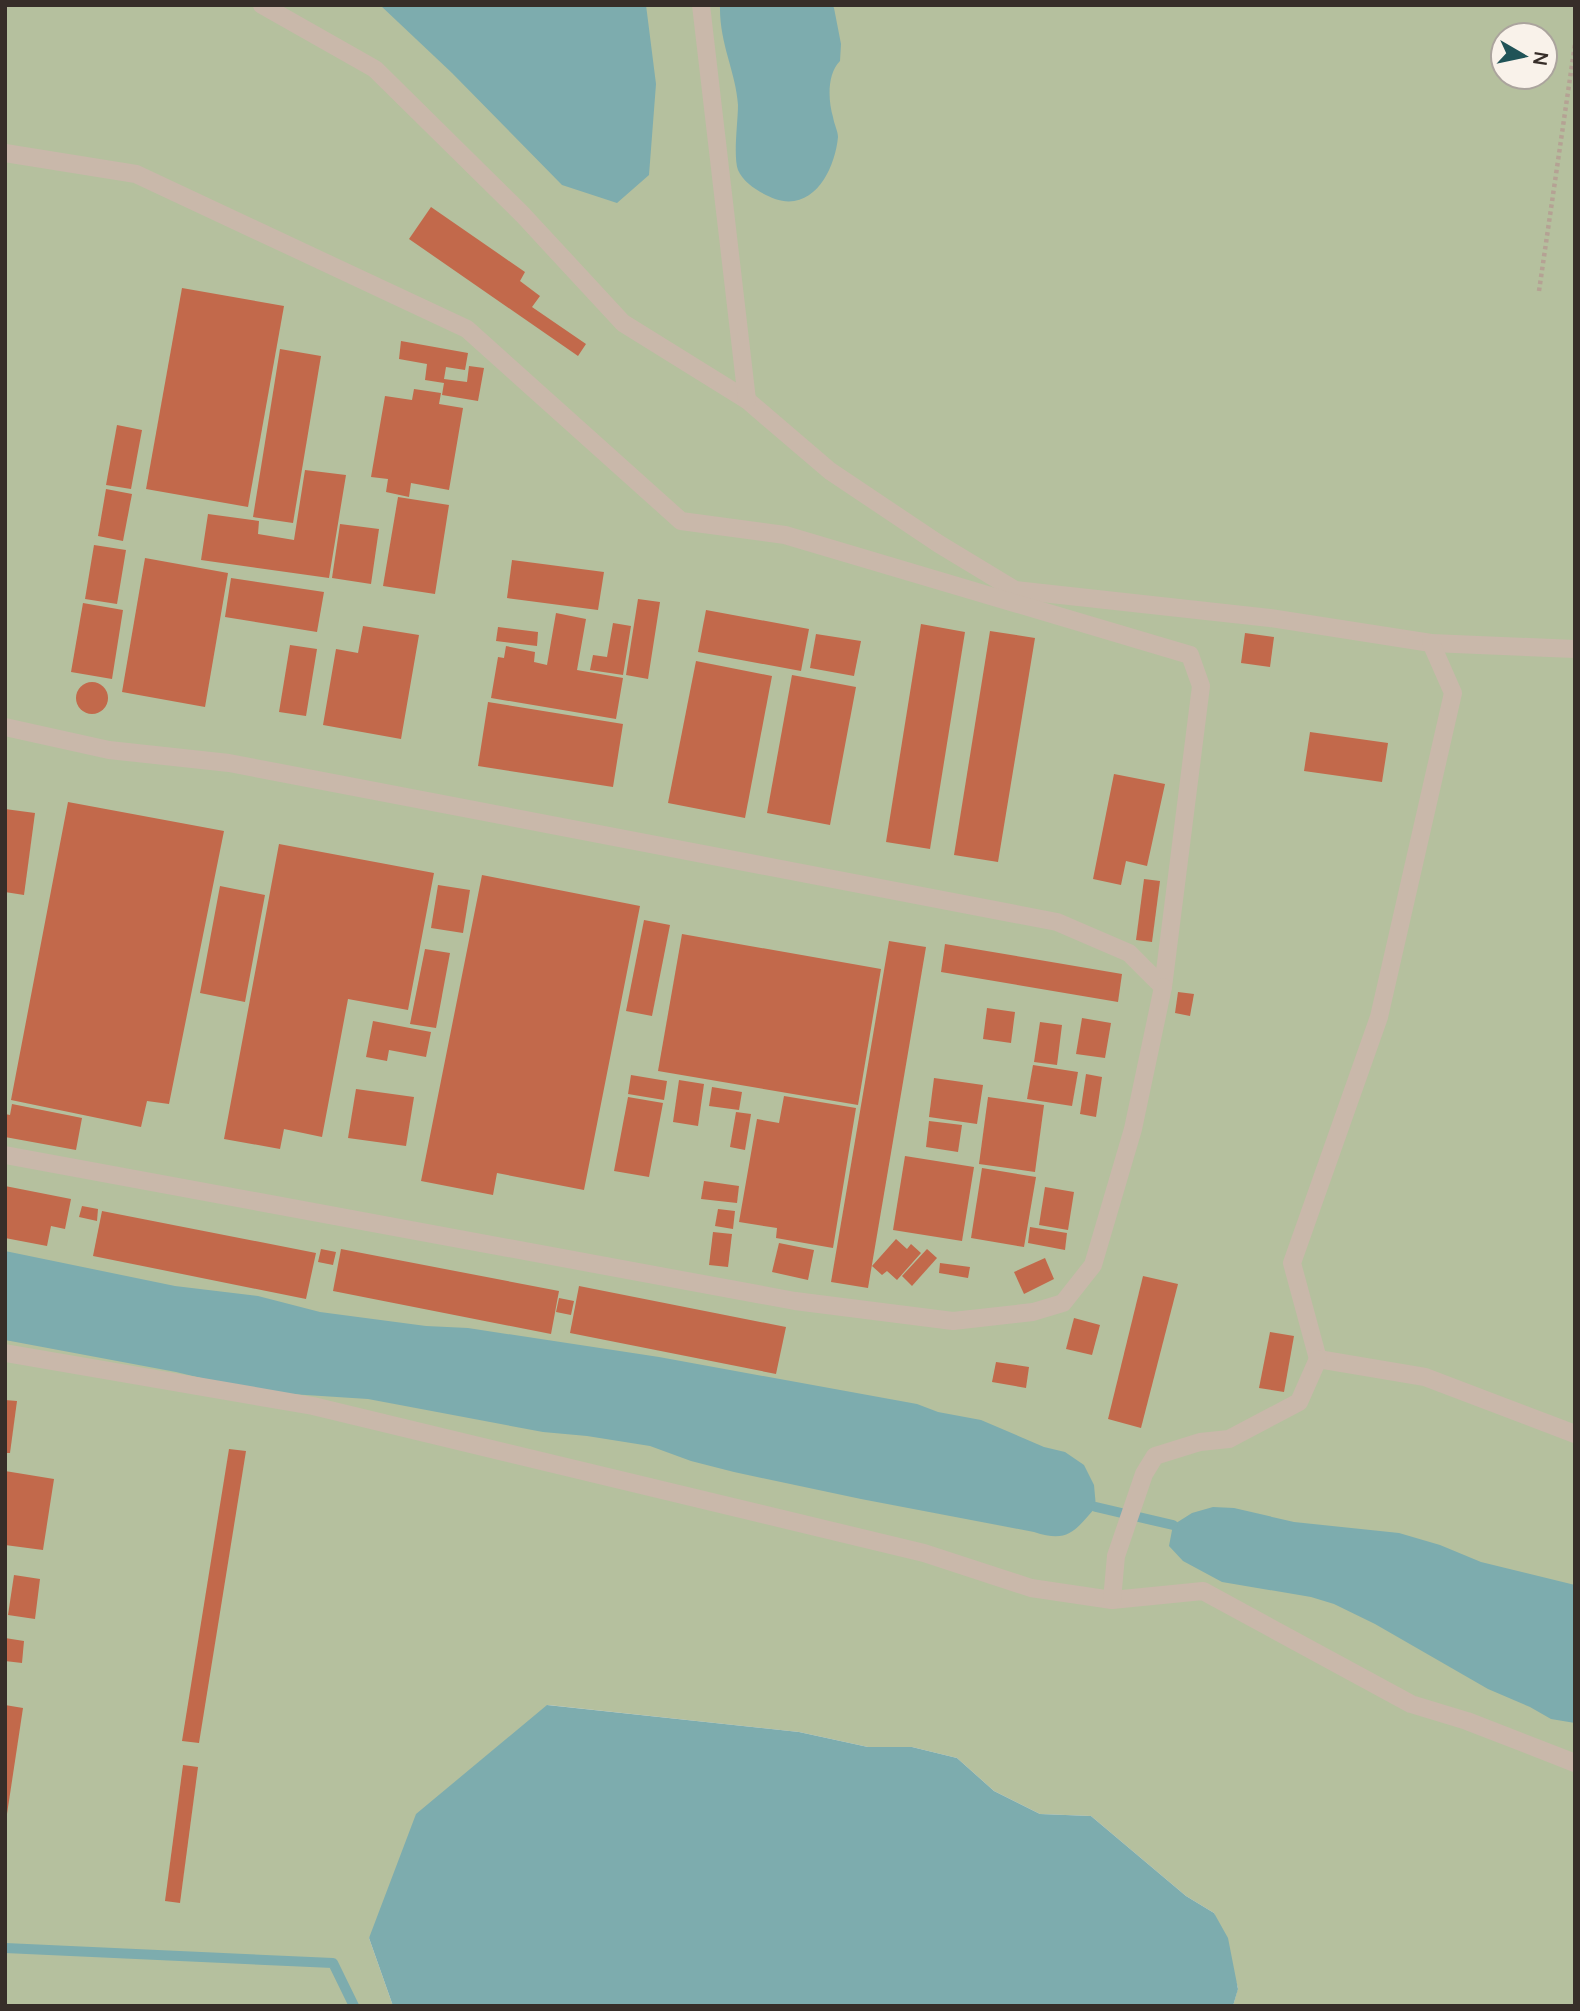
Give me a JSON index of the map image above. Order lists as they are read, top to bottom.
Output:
{
  "north": "right"
}
